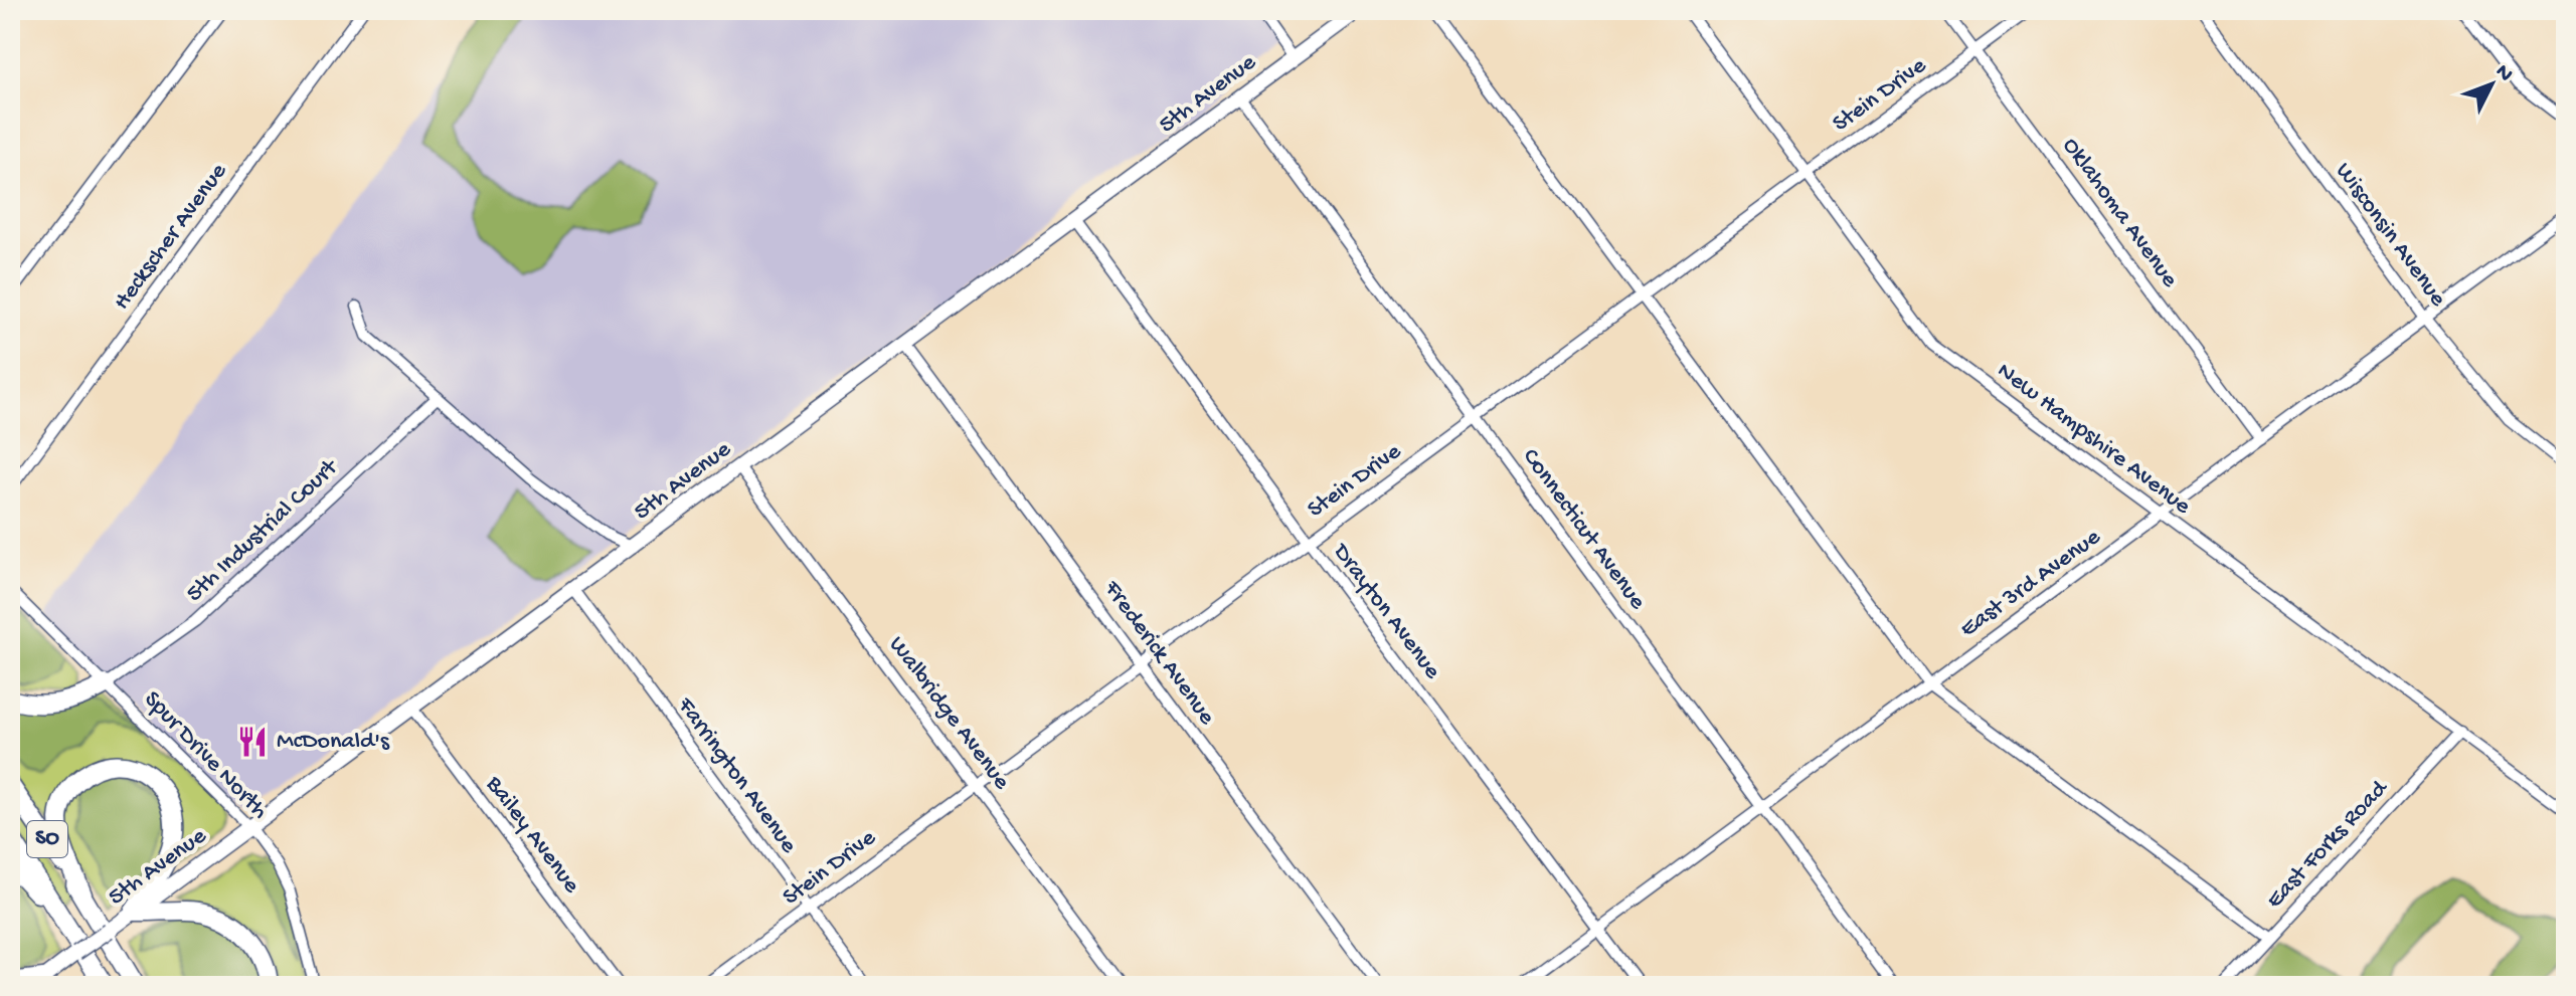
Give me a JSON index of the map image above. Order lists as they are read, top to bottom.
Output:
{
  "streets": {
    "highway": ["SO"],
    "main road": ["5th Avenue"],
    "street": [
      "Stein Drive",
      "Oklahoma Avenue",
      "Wisconsin Avenue",
      "Heckscher Avenue",
      "New Hampshire Avenue",
      "Connecticut Avenue",
      "5th Industrial Court",
      "East 3rd Avenue",
      "Drayton Avenue",
      "Frederick Avenue",
      "Walbridge Avenue",
      "Spur Drive North",
      "Farrington Avenue",
      "Bailey Avenue",
      "East Forks Road"
    ]
  },
  "crossings": [
    ["5th Avenue", "Connecticut Avenue"],
    ["5th Avenue", "Drayton Avenue"],
    ["5th Avenue", "Frederick Avenue"],
    ["5th Avenue", "Walbridge Avenue"],
    ["5th Avenue", "Spur Drive North"],
    ["5th Avenue", "Farrington Avenue"],
    ["5th Avenue", "Bailey Avenue"],
    ["Stein Drive", "Oklahoma Avenue"],
    ["Stein Drive", "New Hampshire Avenue"],
    ["Stein Drive", "Connecticut Avenue"],
    ["Stein Drive", "Drayton Avenue"],
    ["Stein Drive", "Frederick Avenue"],
    ["Stein Drive", "Walbridge Avenue"],
    ["Stein Drive", "Farrington Avenue"],
    ["Oklahoma Avenue", "East 3rd Avenue"],
    ["Wisconsin Avenue", "East 3rd Avenue"],
    ["New Hampshire Avenue", "East 3rd Avenue"],
    ["New Hampshire Avenue", "East Forks Road"],
    ["Connecticut Avenue", "East 3rd Avenue"],
    ["5th Industrial Court", "Spur Drive North"],
    ["East 3rd Avenue", "Drayton Avenue"]
  ],
  "places": {
    "restaurant": ["McDonald's"]
  },
  "north": "top right"
}
